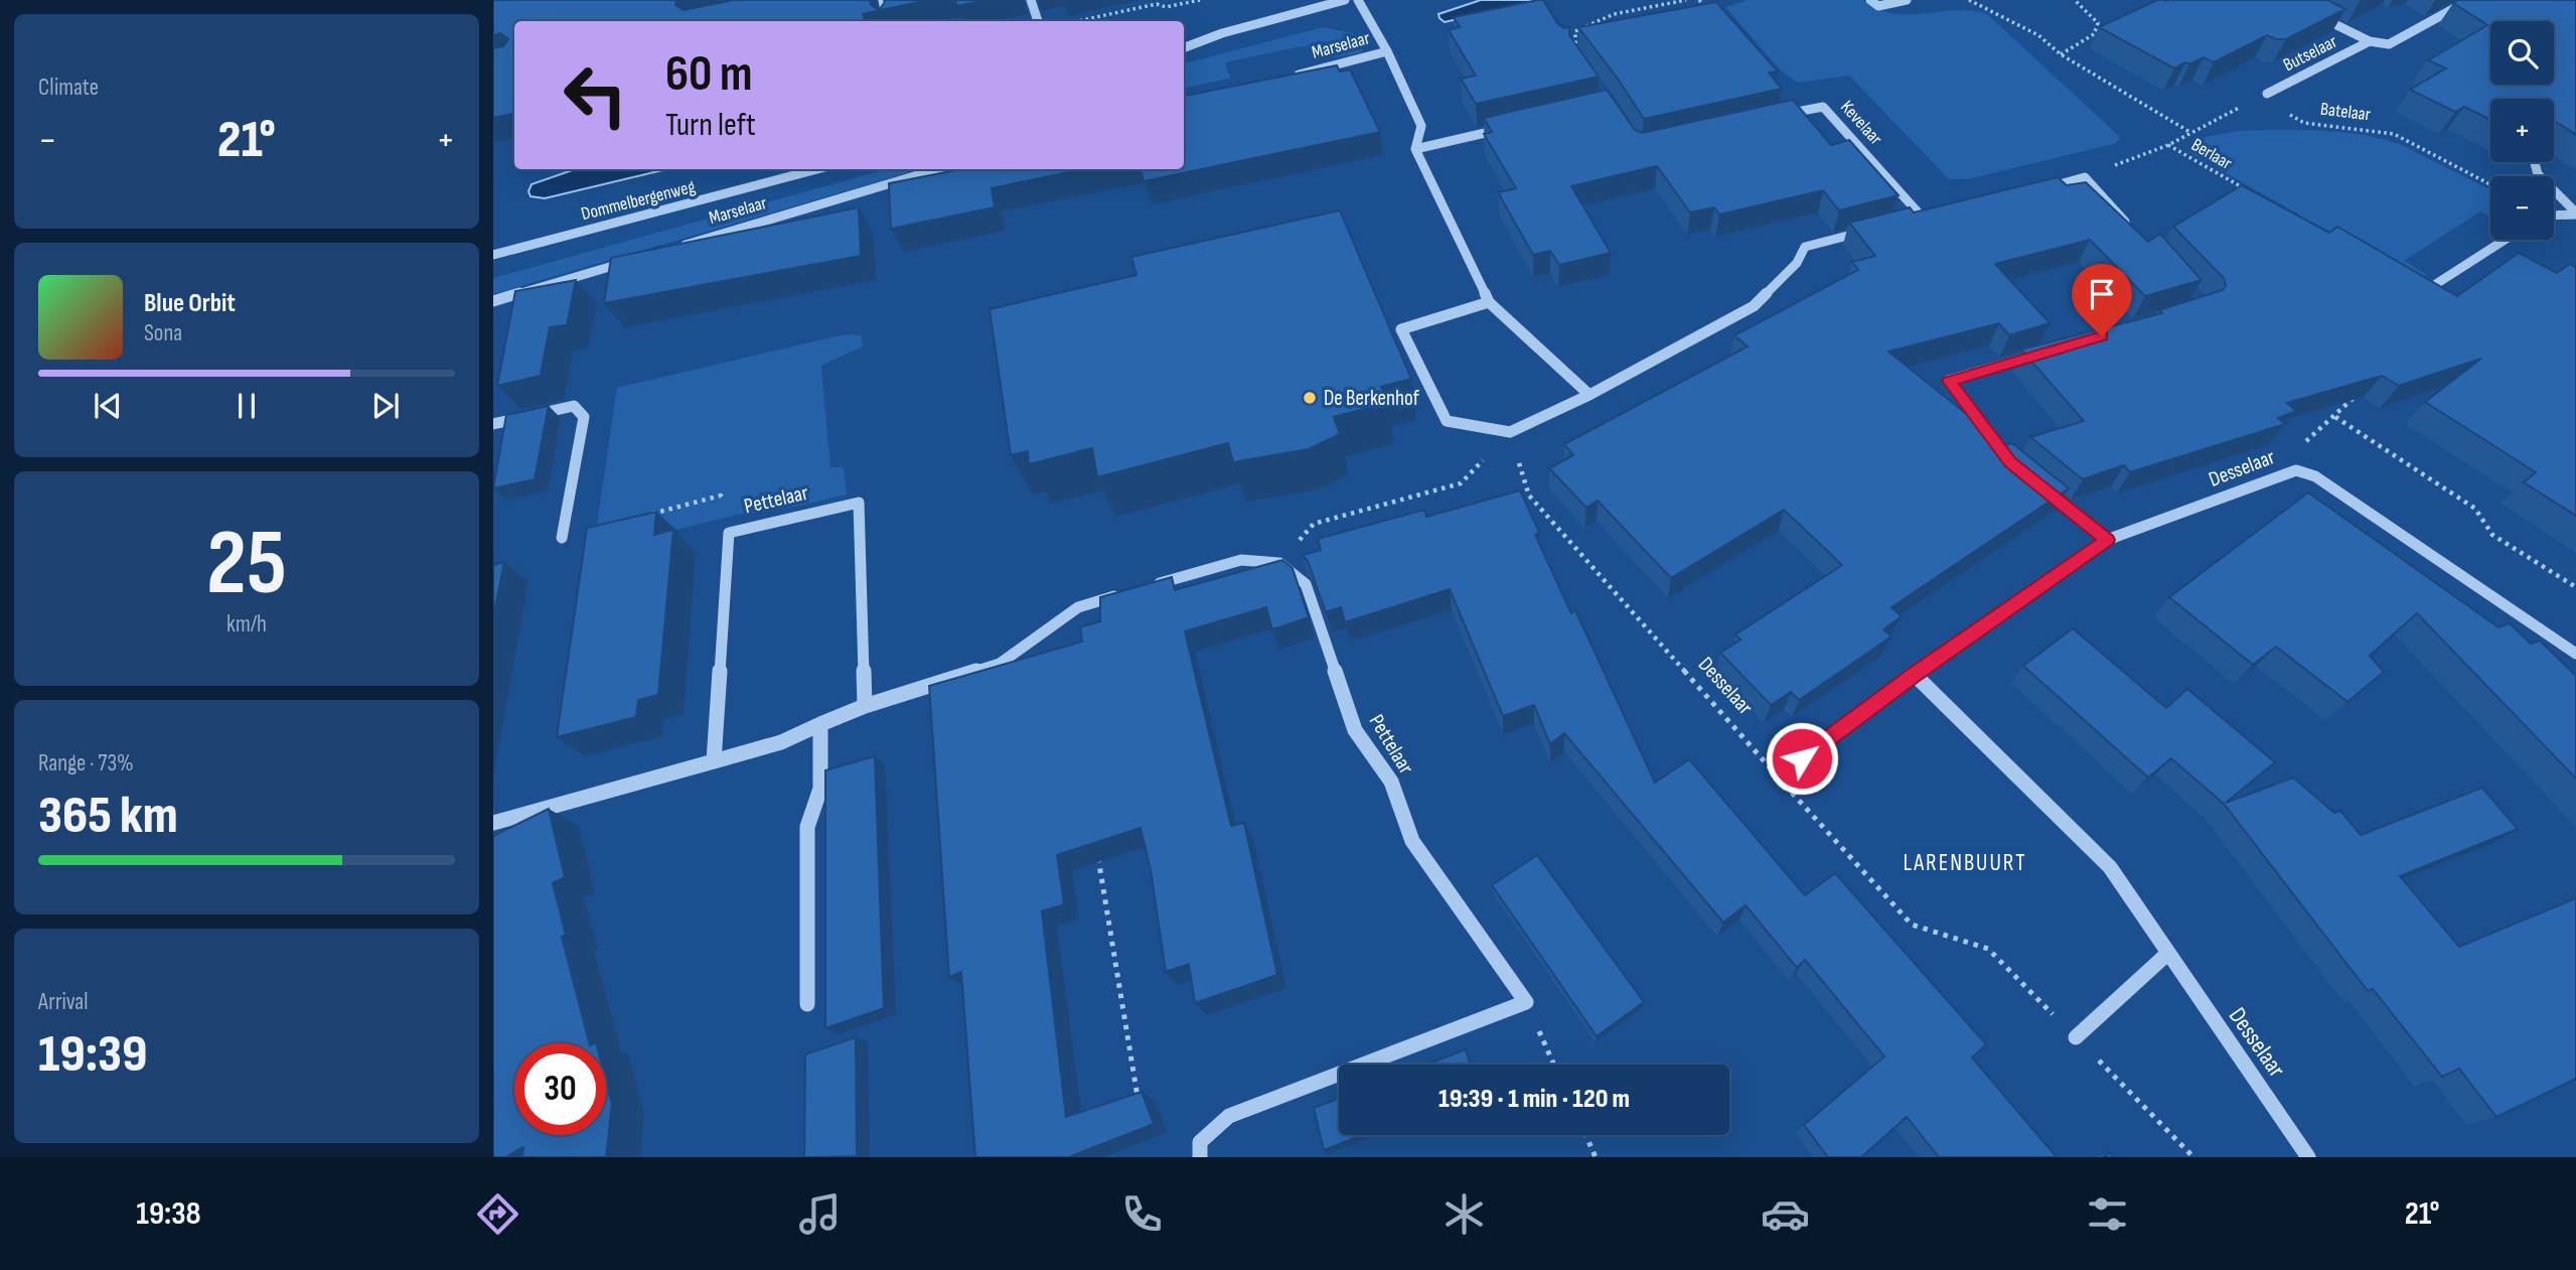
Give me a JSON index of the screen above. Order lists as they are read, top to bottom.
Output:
{
  "streets": {
    "street": [
      "Marselaar",
      "Butselaar",
      "Kevelaar",
      "Dommelbergenweg",
      "Desselaar",
      "Pettelaar"
    ],
    "path": ["Batelaar", "Berlaar"]
  },
  "crossings": [
    ["Butselaar", "Batelaar"]
  ],
  "districts": ["LARENBUURT"],
  "places": ["De Berkenhof"],
  "page": {
    "tile": [
      "Climate",
      ["25", "km/h"],
      ["Range · 73%", "365 km"],
      ["Arrival", "19:39"]
    ],
    "map_buttons": ["+", "−"],
    "turn": ["60 m", "Turn left"],
    "heat": ["−", "21°", "+"],
    "song": ["Blue Orbit", "Sona"],
    "limit": "30",
    "trip": "19:39 · 1 min · 120 m",
    "tabs": ["19:38", "21°"]
  }
}
